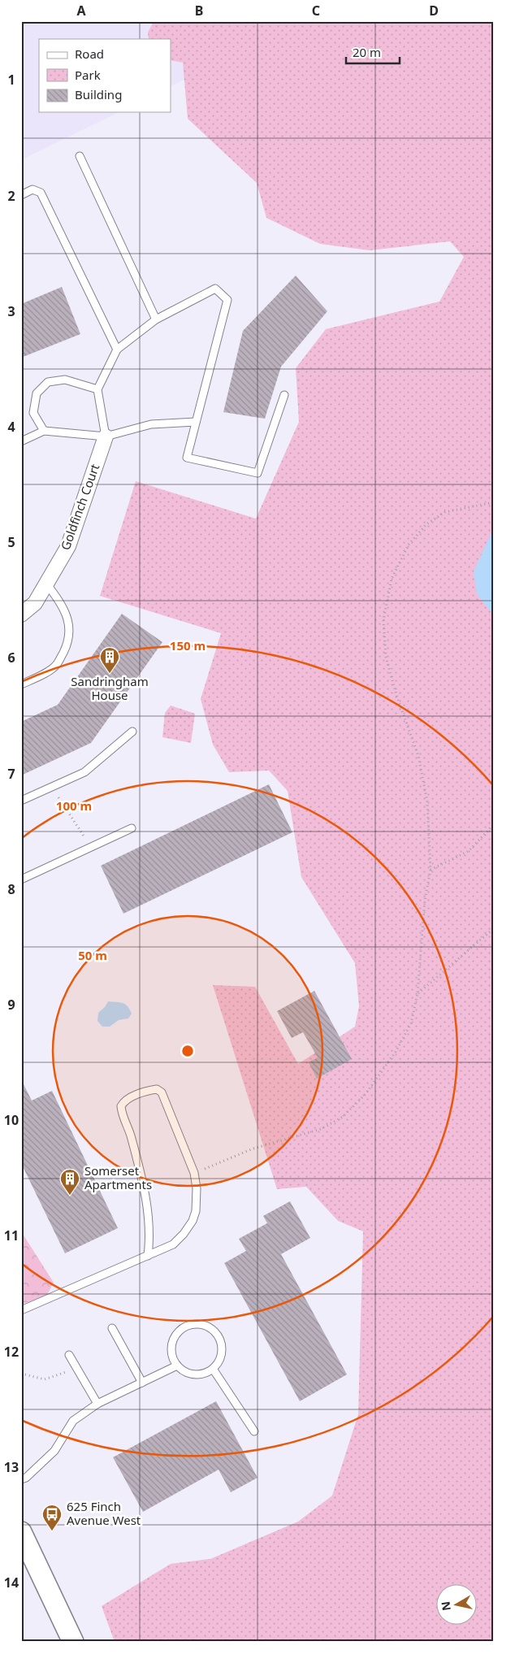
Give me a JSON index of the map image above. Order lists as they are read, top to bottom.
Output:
{
  "streets": {
    "street": ["Goldfinch Court"]
  },
  "places": {
    "building": ["Sandringham House", "Somerset Apartments"],
    "bus stop": ["625 Finch Avenue West"]
  },
  "legend": ["Road", "Park", "Building"],
  "scale_bar": "20 m",
  "north": "left",
  "grid": {
    "columns": [
      "A",
      "B",
      "C",
      "D"
    ],
    "rows": [
      "1",
      "2",
      "3",
      "4",
      "5",
      "6",
      "7",
      "8",
      "9",
      "10",
      "11",
      "12",
      "13",
      "14"
    ]
  },
  "rings": ["150 m", "100 m", "50 m"]
}
